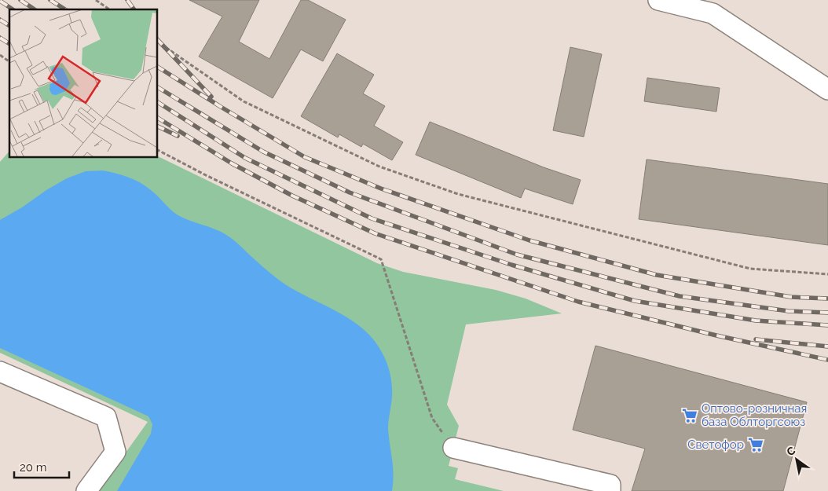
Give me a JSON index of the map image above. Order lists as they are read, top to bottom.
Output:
{
  "places": {
    "supermarket": ["Оптово-розничная база Облторгсоюз", "Светофор"]
  },
  "scale_bar": "20 m",
  "north": "top left"
}
